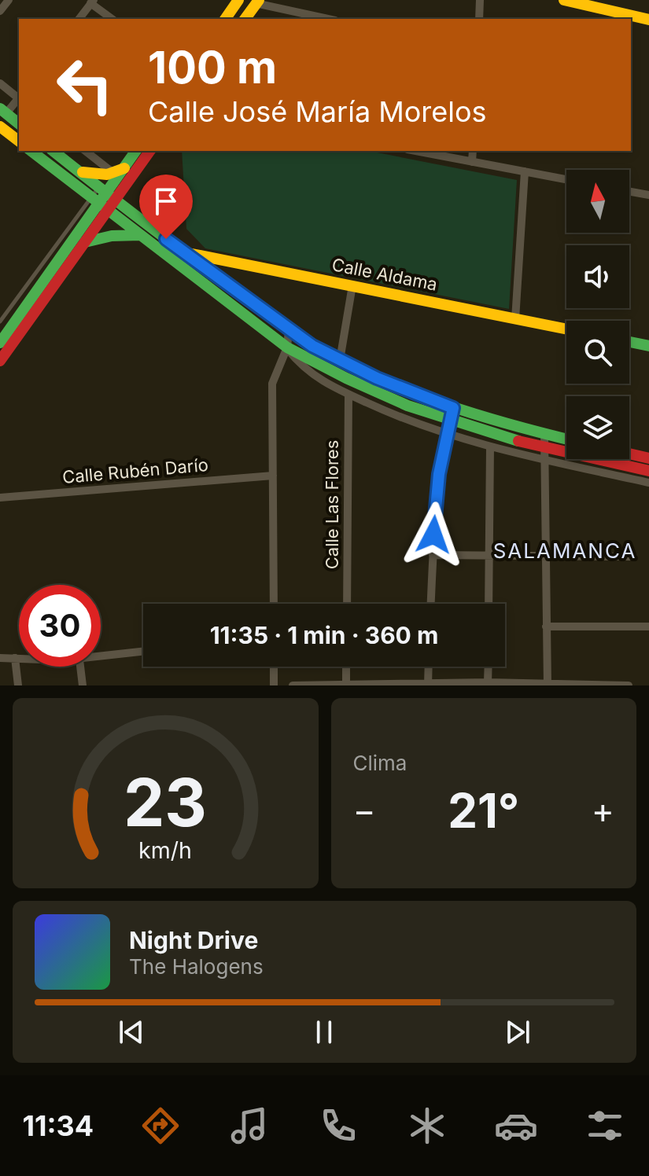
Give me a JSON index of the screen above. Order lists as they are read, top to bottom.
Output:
{
  "streets": {
    "street": ["Calle Aldama", "Calle Rubén Darío", "Calle Las Flores"]
  },
  "districts": ["SALAMANCA"],
  "north": "top",
  "page": {
    "turn": ["100 m", "Calle José María Morelos"],
    "limit": "30",
    "trip": "11:35 · 1 min · 360 m",
    "tile": "Clima",
    "heat": ["−", "21°", "+"],
    "song": ["Night Drive", "The Halogens"],
    "tabs": "11:34",
    "gauge": ["23", "km/h"]
  }
}
